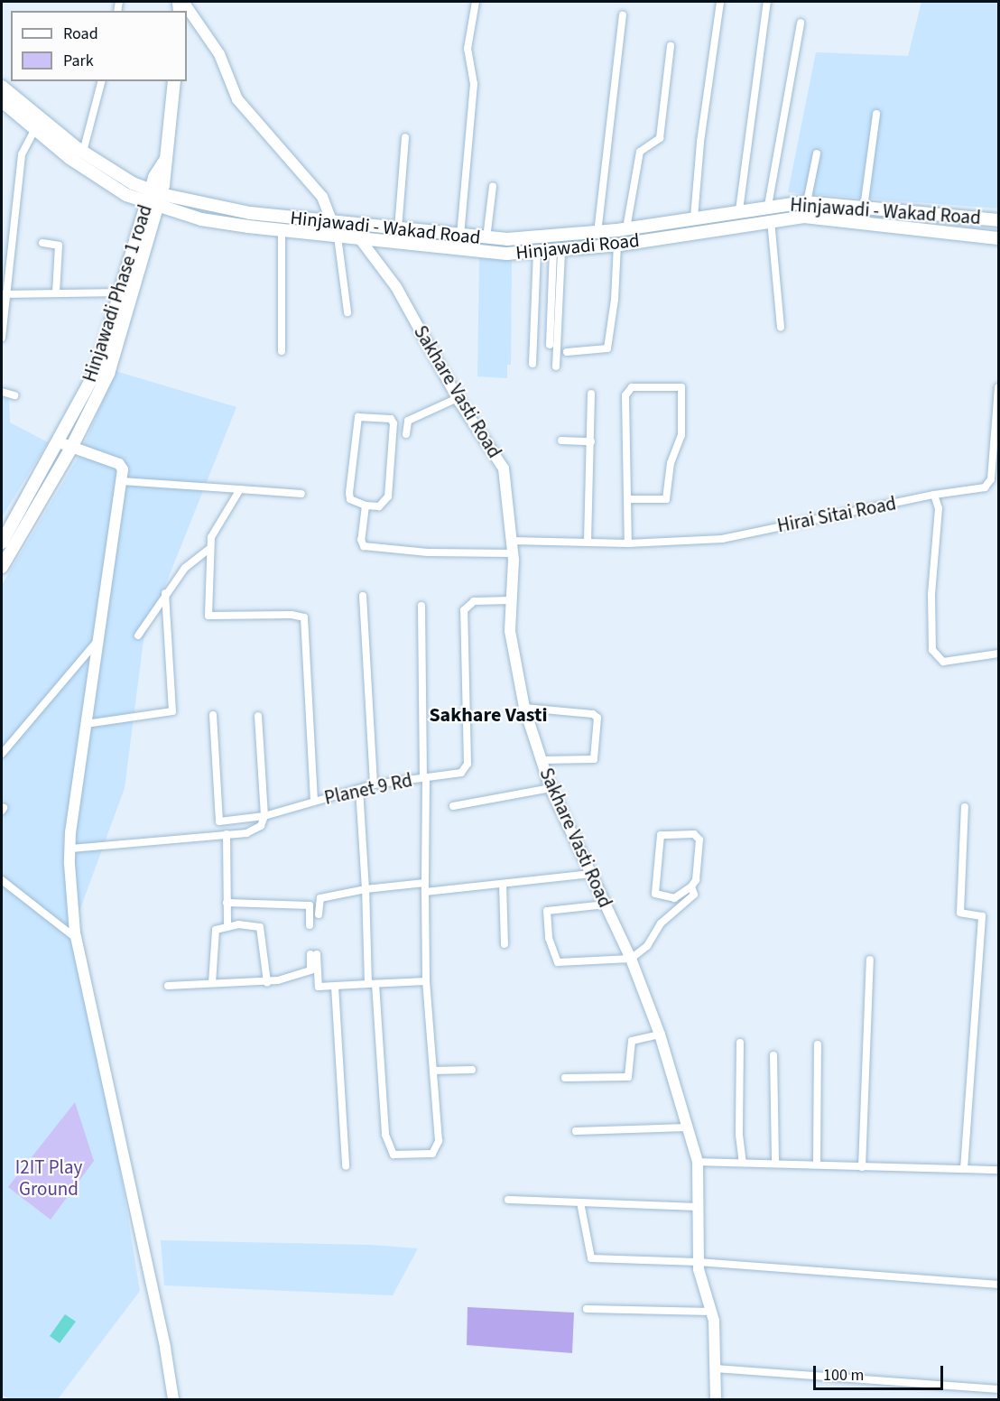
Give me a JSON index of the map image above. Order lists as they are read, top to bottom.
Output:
{
  "streets": {
    "main road": ["Hinjawadi - Wakad Road", "Hinjawadi Road", "Hinjawadi Phase 1 road"],
    "street": ["Sakhare Vasti Road", "Hirai Sitai Road", "Planet 9 Rd"]
  },
  "crossings": [
    ["Hinjawadi - Wakad Road", "Hinjawadi Phase 1 road"],
    ["Hinjawadi Road", "Hinjawadi Phase 1 road"],
    ["Hinjawadi Road", "Sakhare Vasti Road"],
    ["Sakhare Vasti Road", "Hirai Sitai Road"],
    ["Sakhare Vasti Road", "Planet 9 Rd"]
  ],
  "districts": ["Sakhare Vasti"],
  "parks": ["I2IT Play Ground"],
  "legend": ["Road", "Park"],
  "scale_bar": "100 m"
}
